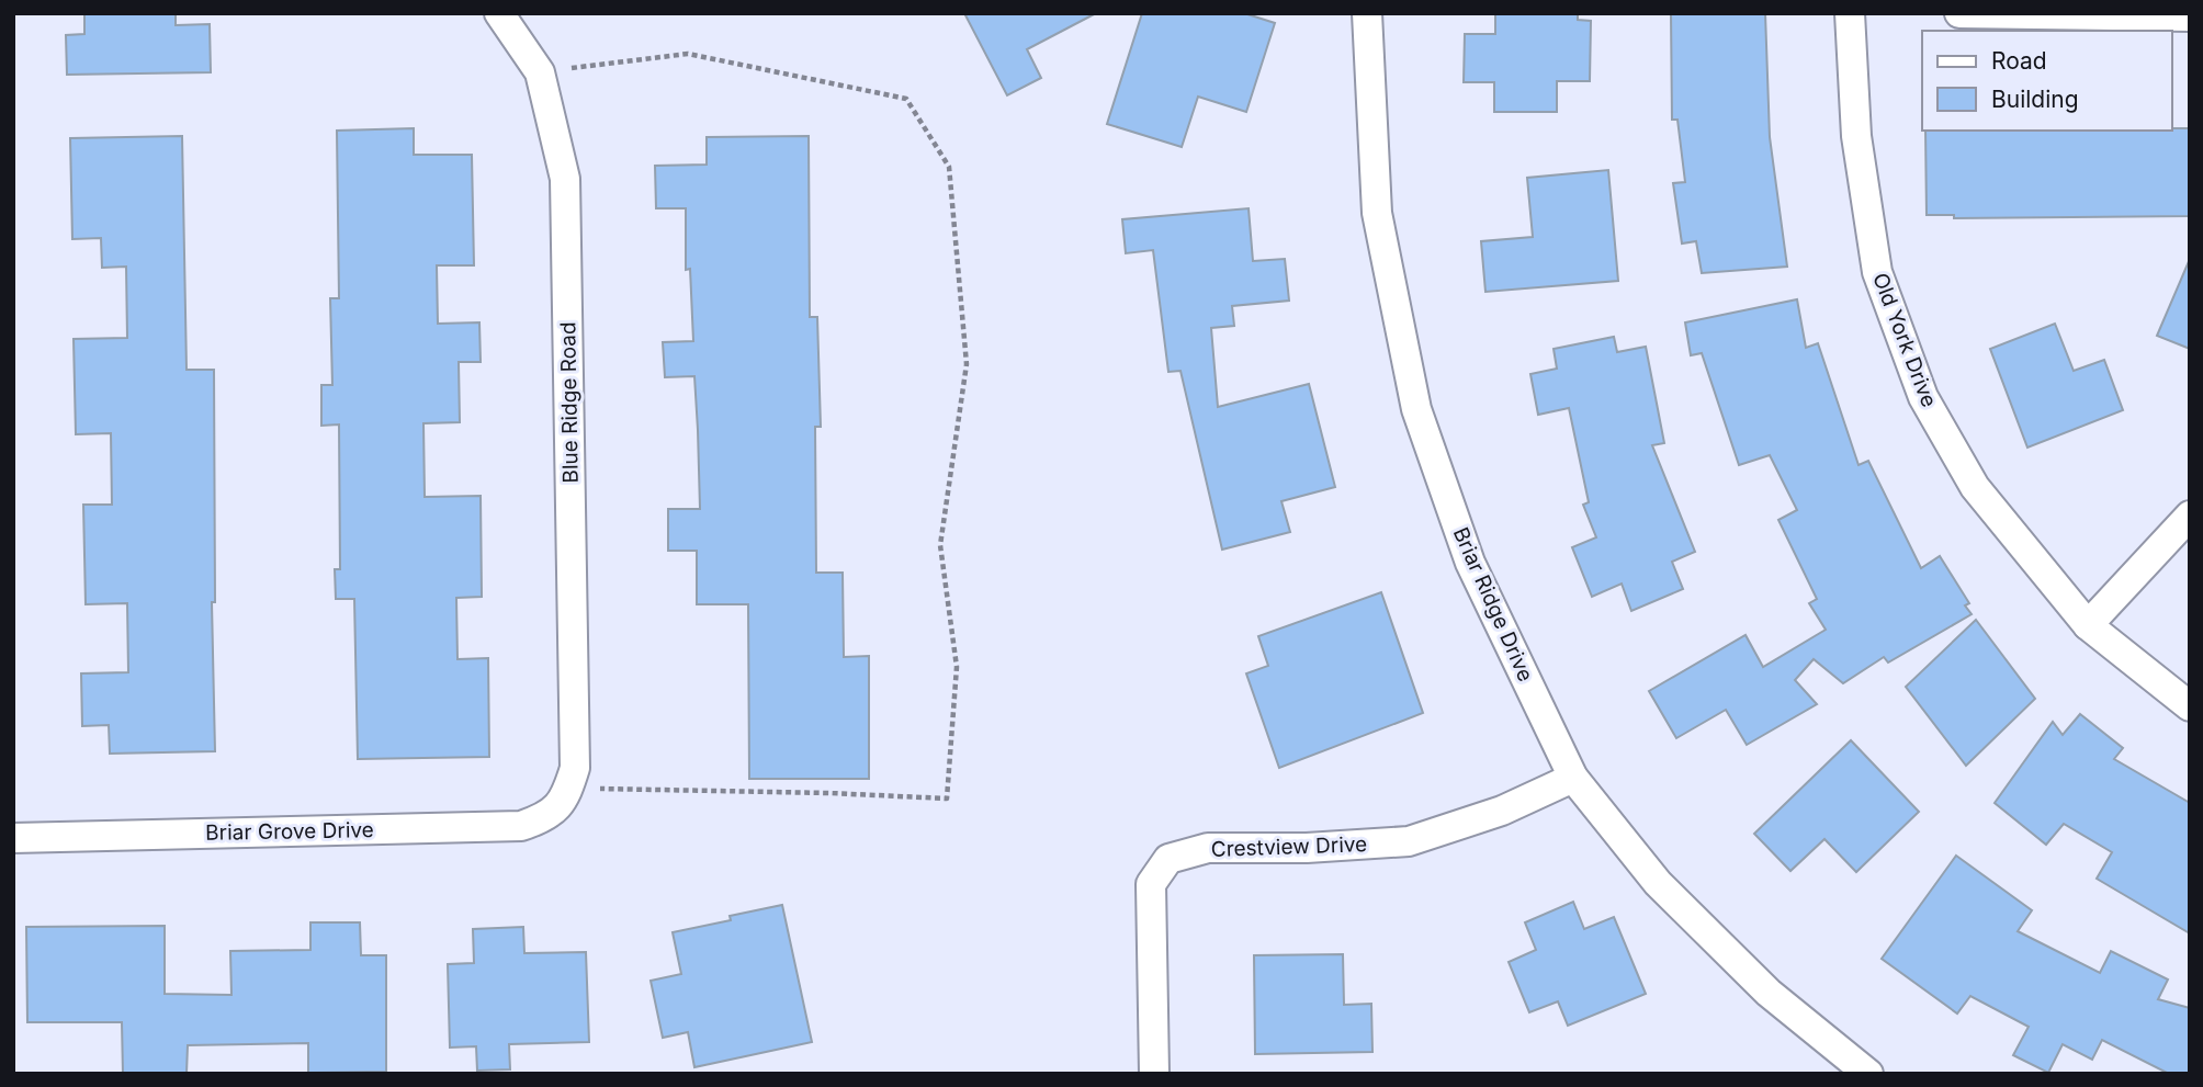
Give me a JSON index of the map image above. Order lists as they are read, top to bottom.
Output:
{
  "streets": {
    "street": [
      "Old York Drive",
      "Blue Ridge Road",
      "Briar Ridge Drive",
      "Briar Grove Drive",
      "Crestview Drive"
    ]
  },
  "crossings": [
    ["Blue Ridge Road", "Briar Grove Drive"],
    ["Briar Ridge Drive", "Crestview Drive"]
  ],
  "legend": ["Road", "Building"]
}
